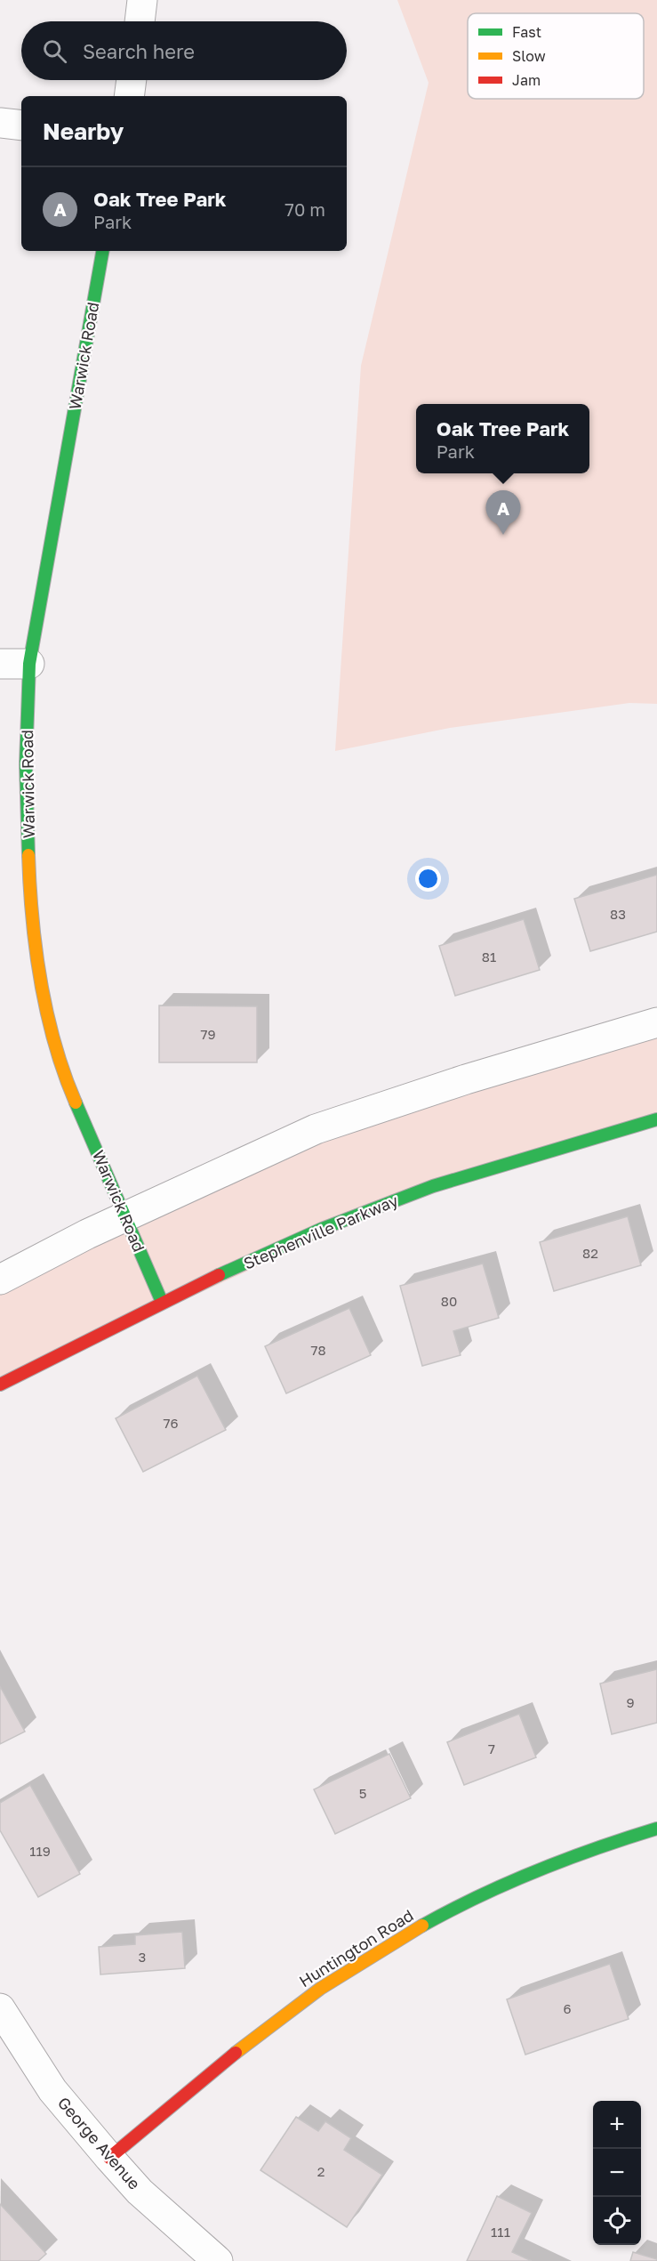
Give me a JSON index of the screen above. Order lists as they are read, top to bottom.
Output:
{
  "streets": {
    "street": [
      "Warwick Road",
      "Stephenville Parkway",
      "Huntington Road",
      "George Avenue"
    ]
  },
  "crossings": [
    ["Warwick Road", "Stephenville Parkway"],
    ["Huntington Road", "George Avenue"]
  ],
  "house_numbers": [
    "83",
    "81",
    "79",
    "82",
    "80",
    "78",
    "76",
    "9",
    "7",
    "5",
    "119",
    "3",
    "6",
    "2",
    "111"
  ],
  "legend": ["Fast", "Slow", "Jam"],
  "page": {
    "search": "Search here",
    "heading": "Nearby",
    "list": [
      {
        "mark": "A",
        "name": "Oak Tree Park",
        "note": "Park",
        "value": "70 m"
      }
    ],
    "popup": ["Oak Tree Park", "Park"],
    "pins": "A",
    "map_buttons": ["+", "−"]
  }
}
